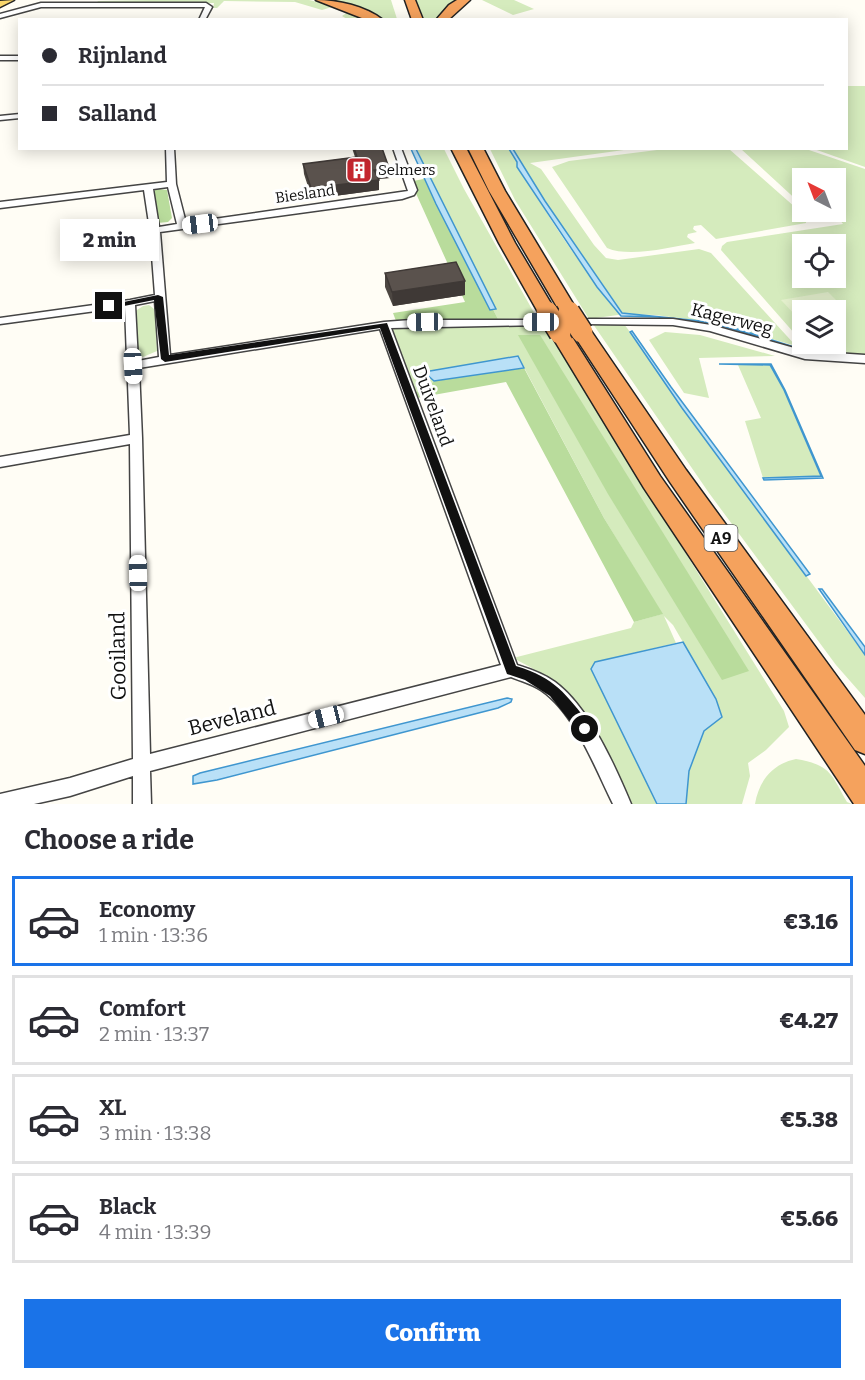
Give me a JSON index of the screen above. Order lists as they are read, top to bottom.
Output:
{
  "streets": {
    "highway": ["A9"],
    "street": [
      "Biesland",
      "Kagerweg",
      "Duiveland",
      "Gooiland",
      "Beveland"
    ]
  },
  "crossings": [
    ["Kagerweg", "Duiveland"],
    ["Kagerweg", "A9"],
    ["Duiveland", "Beveland"],
    ["Gooiland", "Beveland"]
  ],
  "places": {
    "building": ["Selmers"]
  },
  "north": "top left",
  "page": {
    "banner": ["Rijnland", "Salland"],
    "bubble": "2 min",
    "heading": "Choose a ride",
    "list": [
      {
        "name": "Economy",
        "note": "1 min · 13:36",
        "value": "€3.16"
      },
      {
        "name": "Comfort",
        "note": "2 min · 13:37",
        "value": "€4.27"
      },
      {
        "name": "XL",
        "note": "3 min · 13:38",
        "value": "€5.38"
      },
      {
        "name": "Black",
        "note": "4 min · 13:39",
        "value": "€5.66"
      }
    ],
    "buttons": "Confirm"
  }
}
